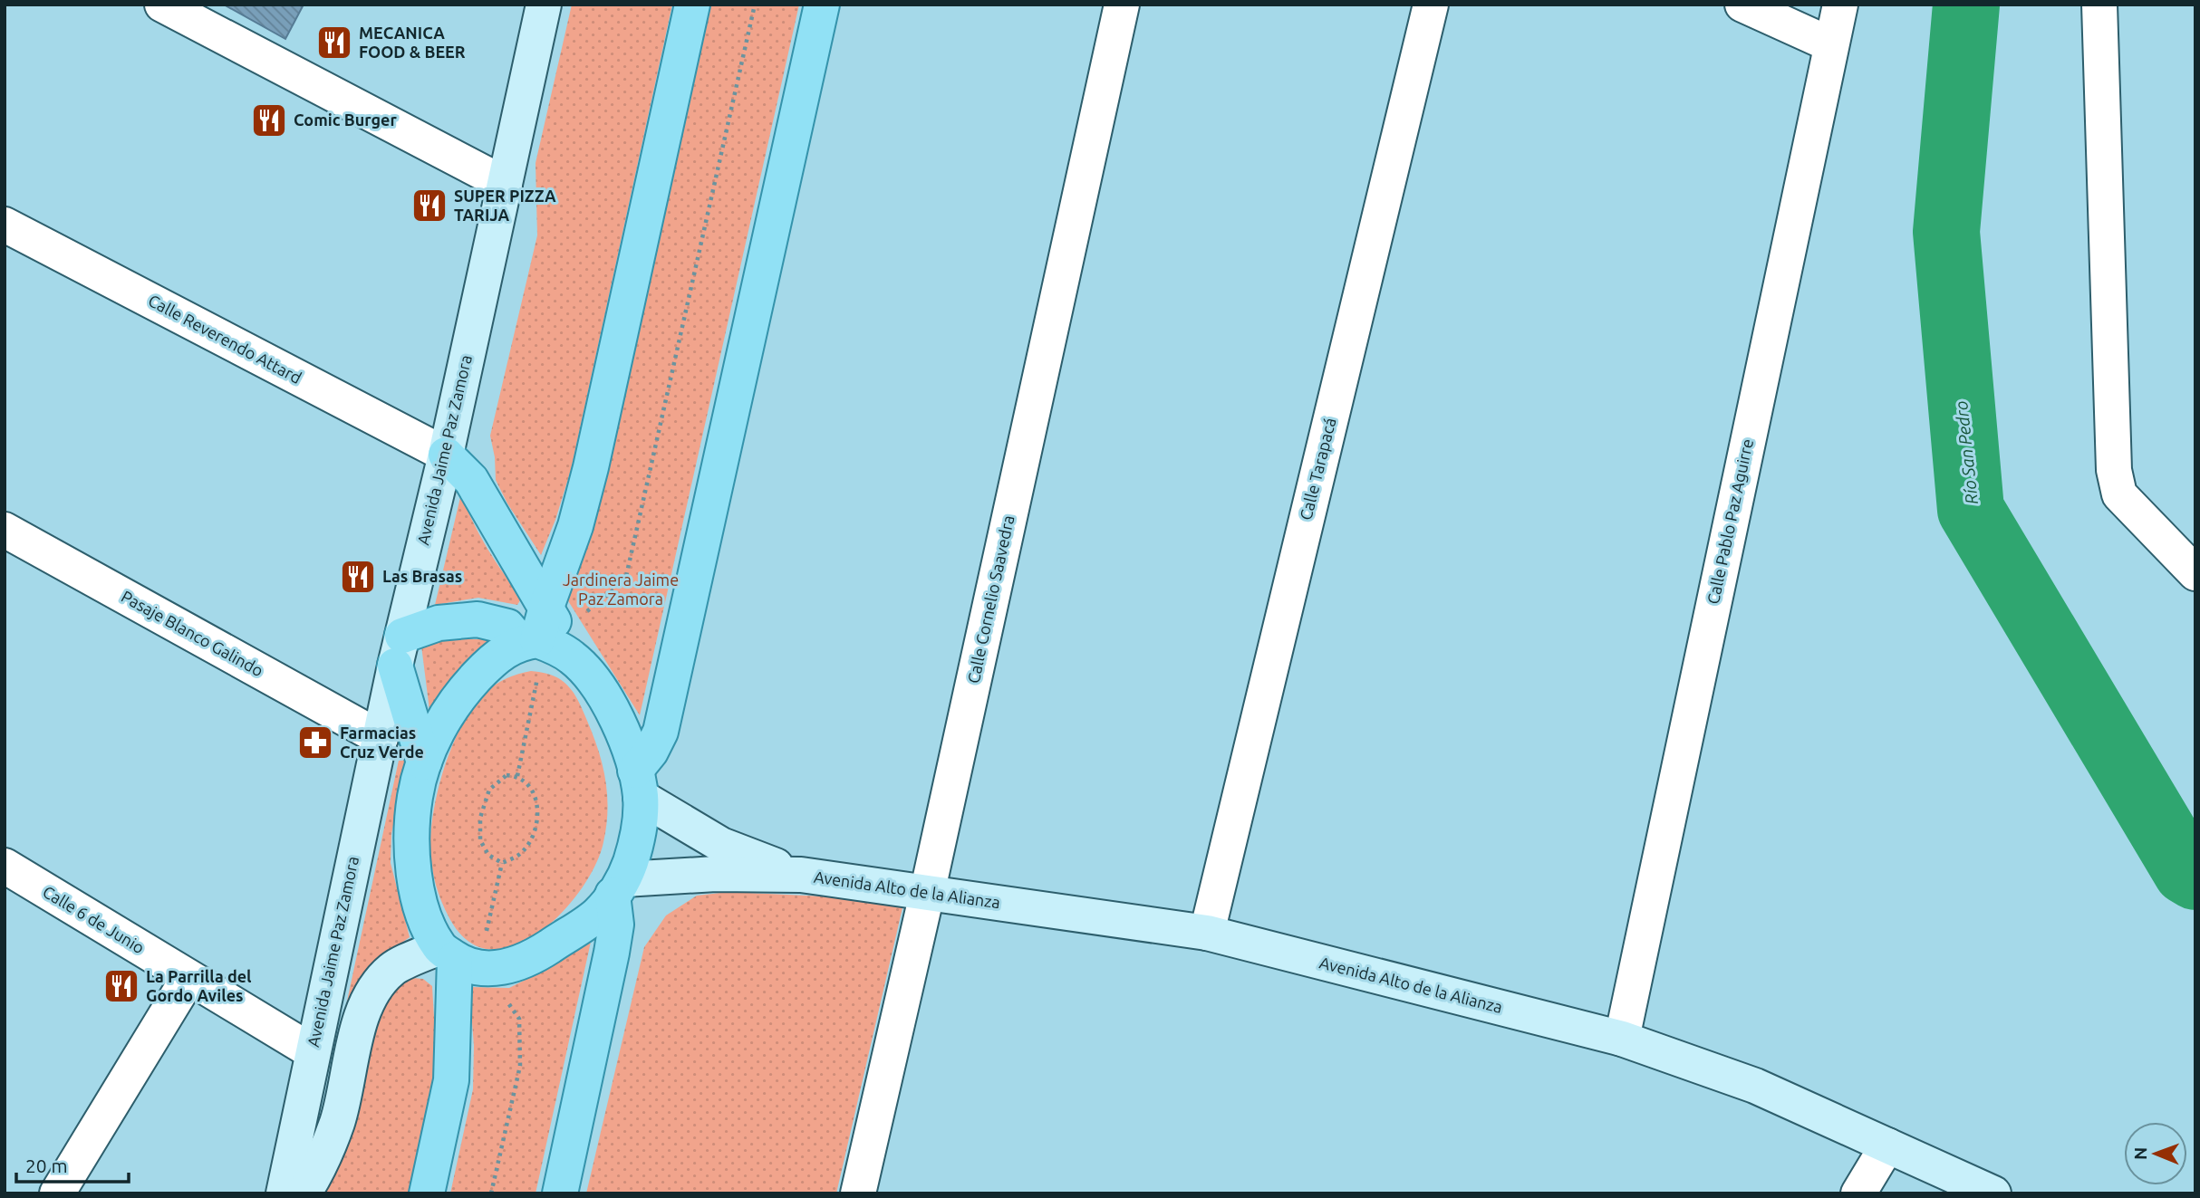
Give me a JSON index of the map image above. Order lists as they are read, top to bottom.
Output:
{
  "streets": {
    "main road": ["Avenida Jaime Paz Zamora", "Avenida Alto de la Alianza"],
    "street": [
      "Calle Reverendo Attard",
      "Calle Tarapacá",
      "Calle Pablo Paz Aguirre",
      "Calle Cornelio Saavedra",
      "Pasaje Blanco Galindo",
      "Calle 6 de Junio"
    ]
  },
  "crossings": [
    ["Calle Reverendo Attard", "Avenida Jaime Paz Zamora"],
    ["Avenida Jaime Paz Zamora", "Pasaje Blanco Galindo"],
    ["Avenida Jaime Paz Zamora", "Calle 6 de Junio"],
    ["Calle Tarapacá", "Avenida Alto de la Alianza"],
    ["Calle Pablo Paz Aguirre", "Avenida Alto de la Alianza"],
    ["Calle Cornelio Saavedra", "Avenida Alto de la Alianza"]
  ],
  "water": ["Río San Pedro"],
  "parks": ["Jardinera Jaime Paz Zamora"],
  "places": {
    "restaurant": [
      "MECANICA FOOD & BEER",
      "Comic Burger",
      "SUPER PIZZA TARIJA",
      "Las Brasas",
      "La Parrilla del Gordo Aviles"
    ],
    "pharmacy": ["Farmacias Cruz Verde"]
  },
  "scale_bar": "20 m",
  "north": "left"
}
